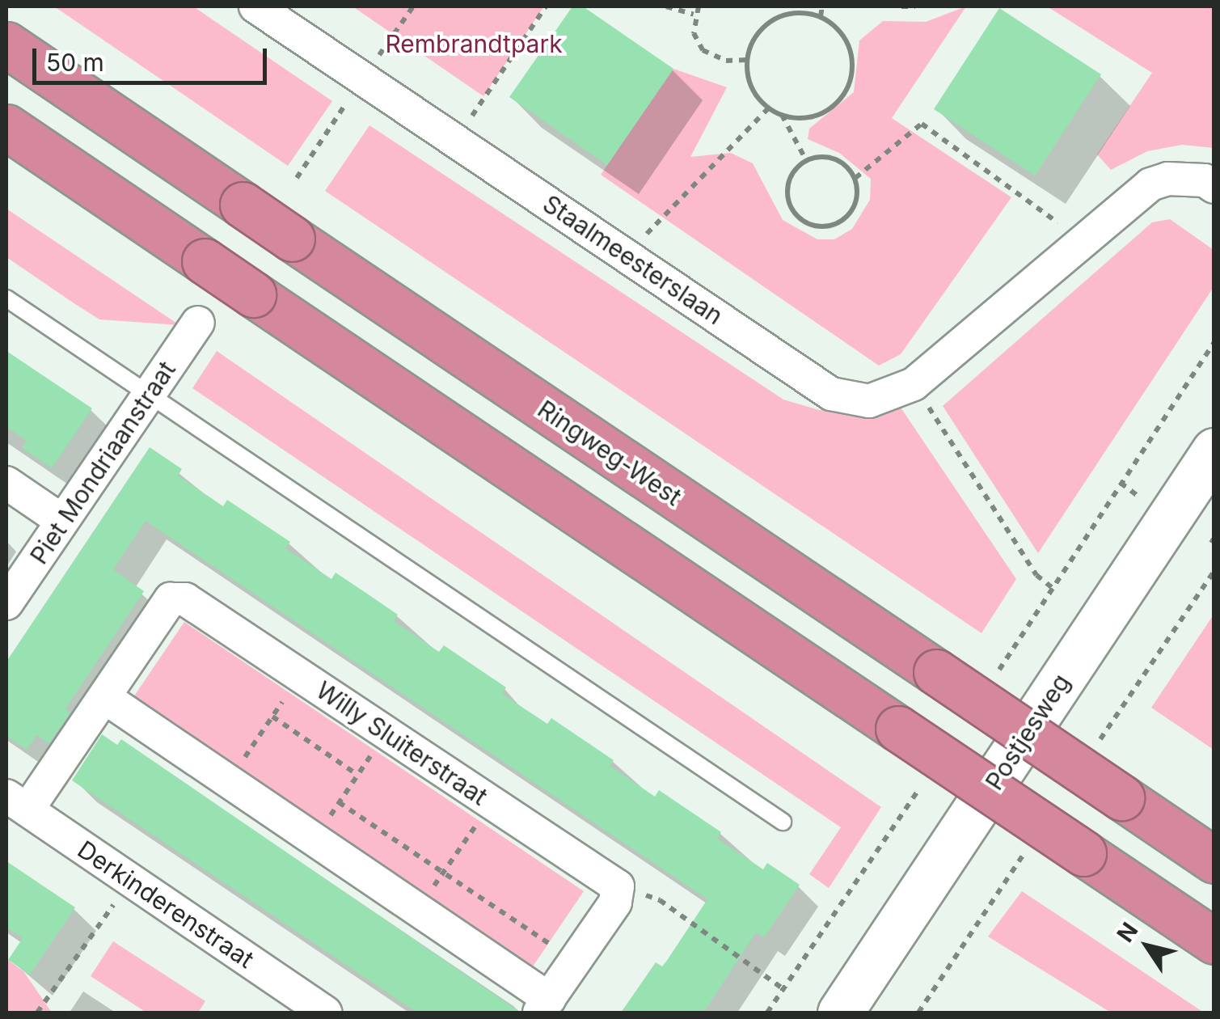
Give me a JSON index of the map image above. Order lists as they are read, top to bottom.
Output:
{
  "streets": {
    "highway": ["Ringweg-West"],
    "street": [
      "Staalmeesterslaan",
      "Piet Mondriaanstraat",
      "Postjesweg",
      "Willy Sluiterstraat",
      "Derkinderenstraat"
    ]
  },
  "crossings": [
    ["Willy Sluiterstraat", "Derkinderenstraat"]
  ],
  "parks": ["Rembrandtpark"],
  "scale_bar": "50 m",
  "north": "top left"
}
